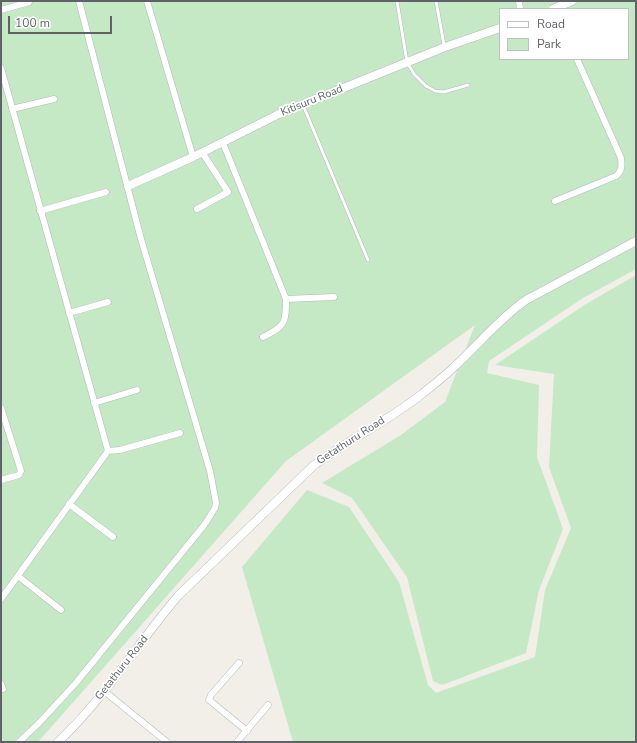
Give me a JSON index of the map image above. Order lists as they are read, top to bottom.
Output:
{
  "streets": {
    "main road": ["Kitisuru Road", "Getathuru Road"]
  },
  "legend": ["Road", "Park"],
  "scale_bar": "100 m"
}
